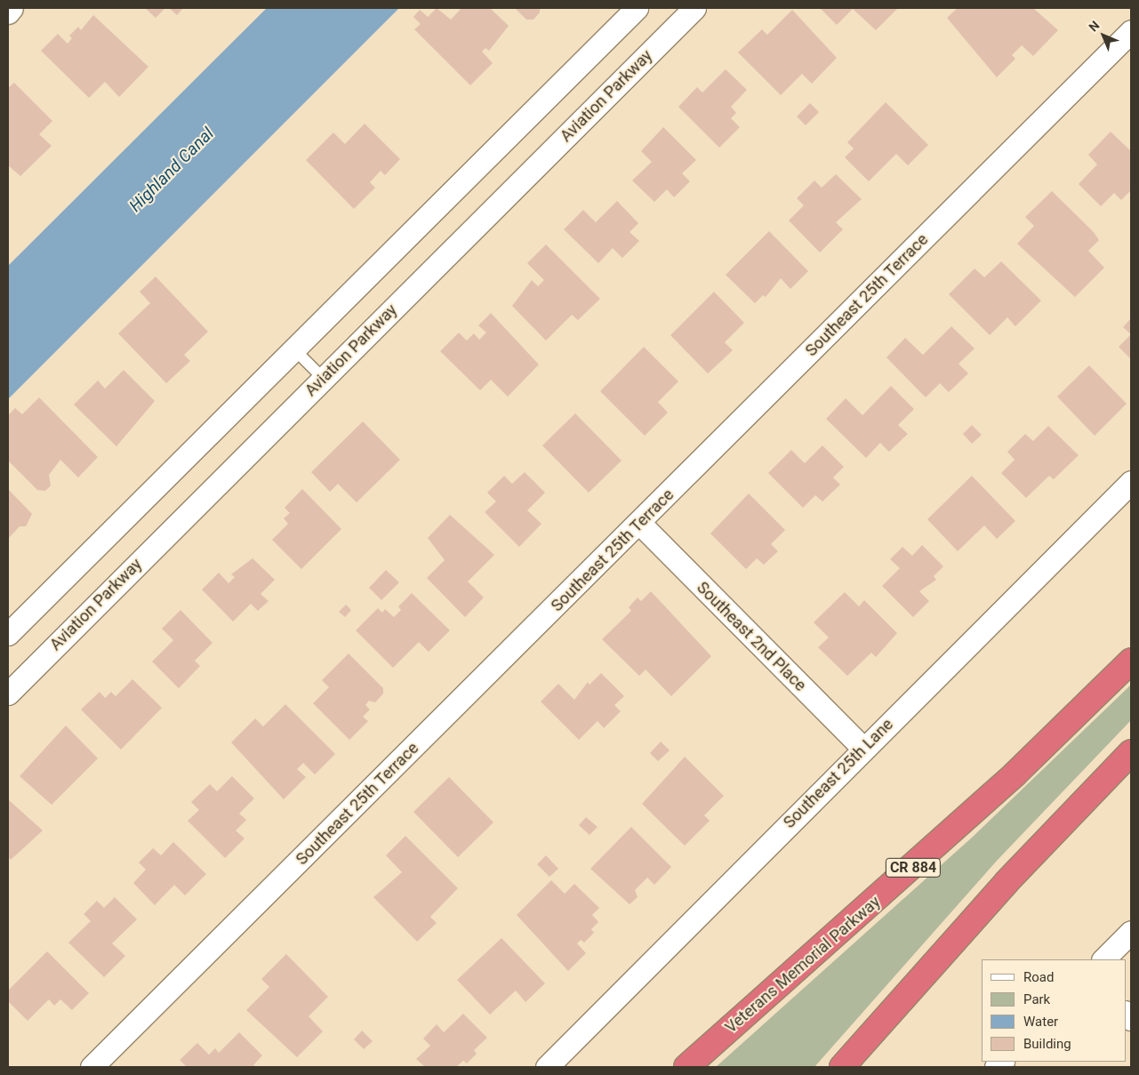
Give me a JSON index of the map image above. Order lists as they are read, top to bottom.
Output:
{
  "streets": {
    "highway": ["CR 884", "Veterans Memorial Parkway"],
    "street": [
      "Aviation Parkway",
      "Southeast 25th Terrace",
      "Southeast 2nd Place",
      "Southeast 25th Lane"
    ]
  },
  "crossings": [
    ["Southeast 25th Terrace", "Southeast 2nd Place"],
    ["Southeast 2nd Place", "Southeast 25th Lane"]
  ],
  "water": ["Highland Canal"],
  "legend": [
    "Road",
    "Park",
    "Water",
    "Building"
  ],
  "north": "top left"
}
